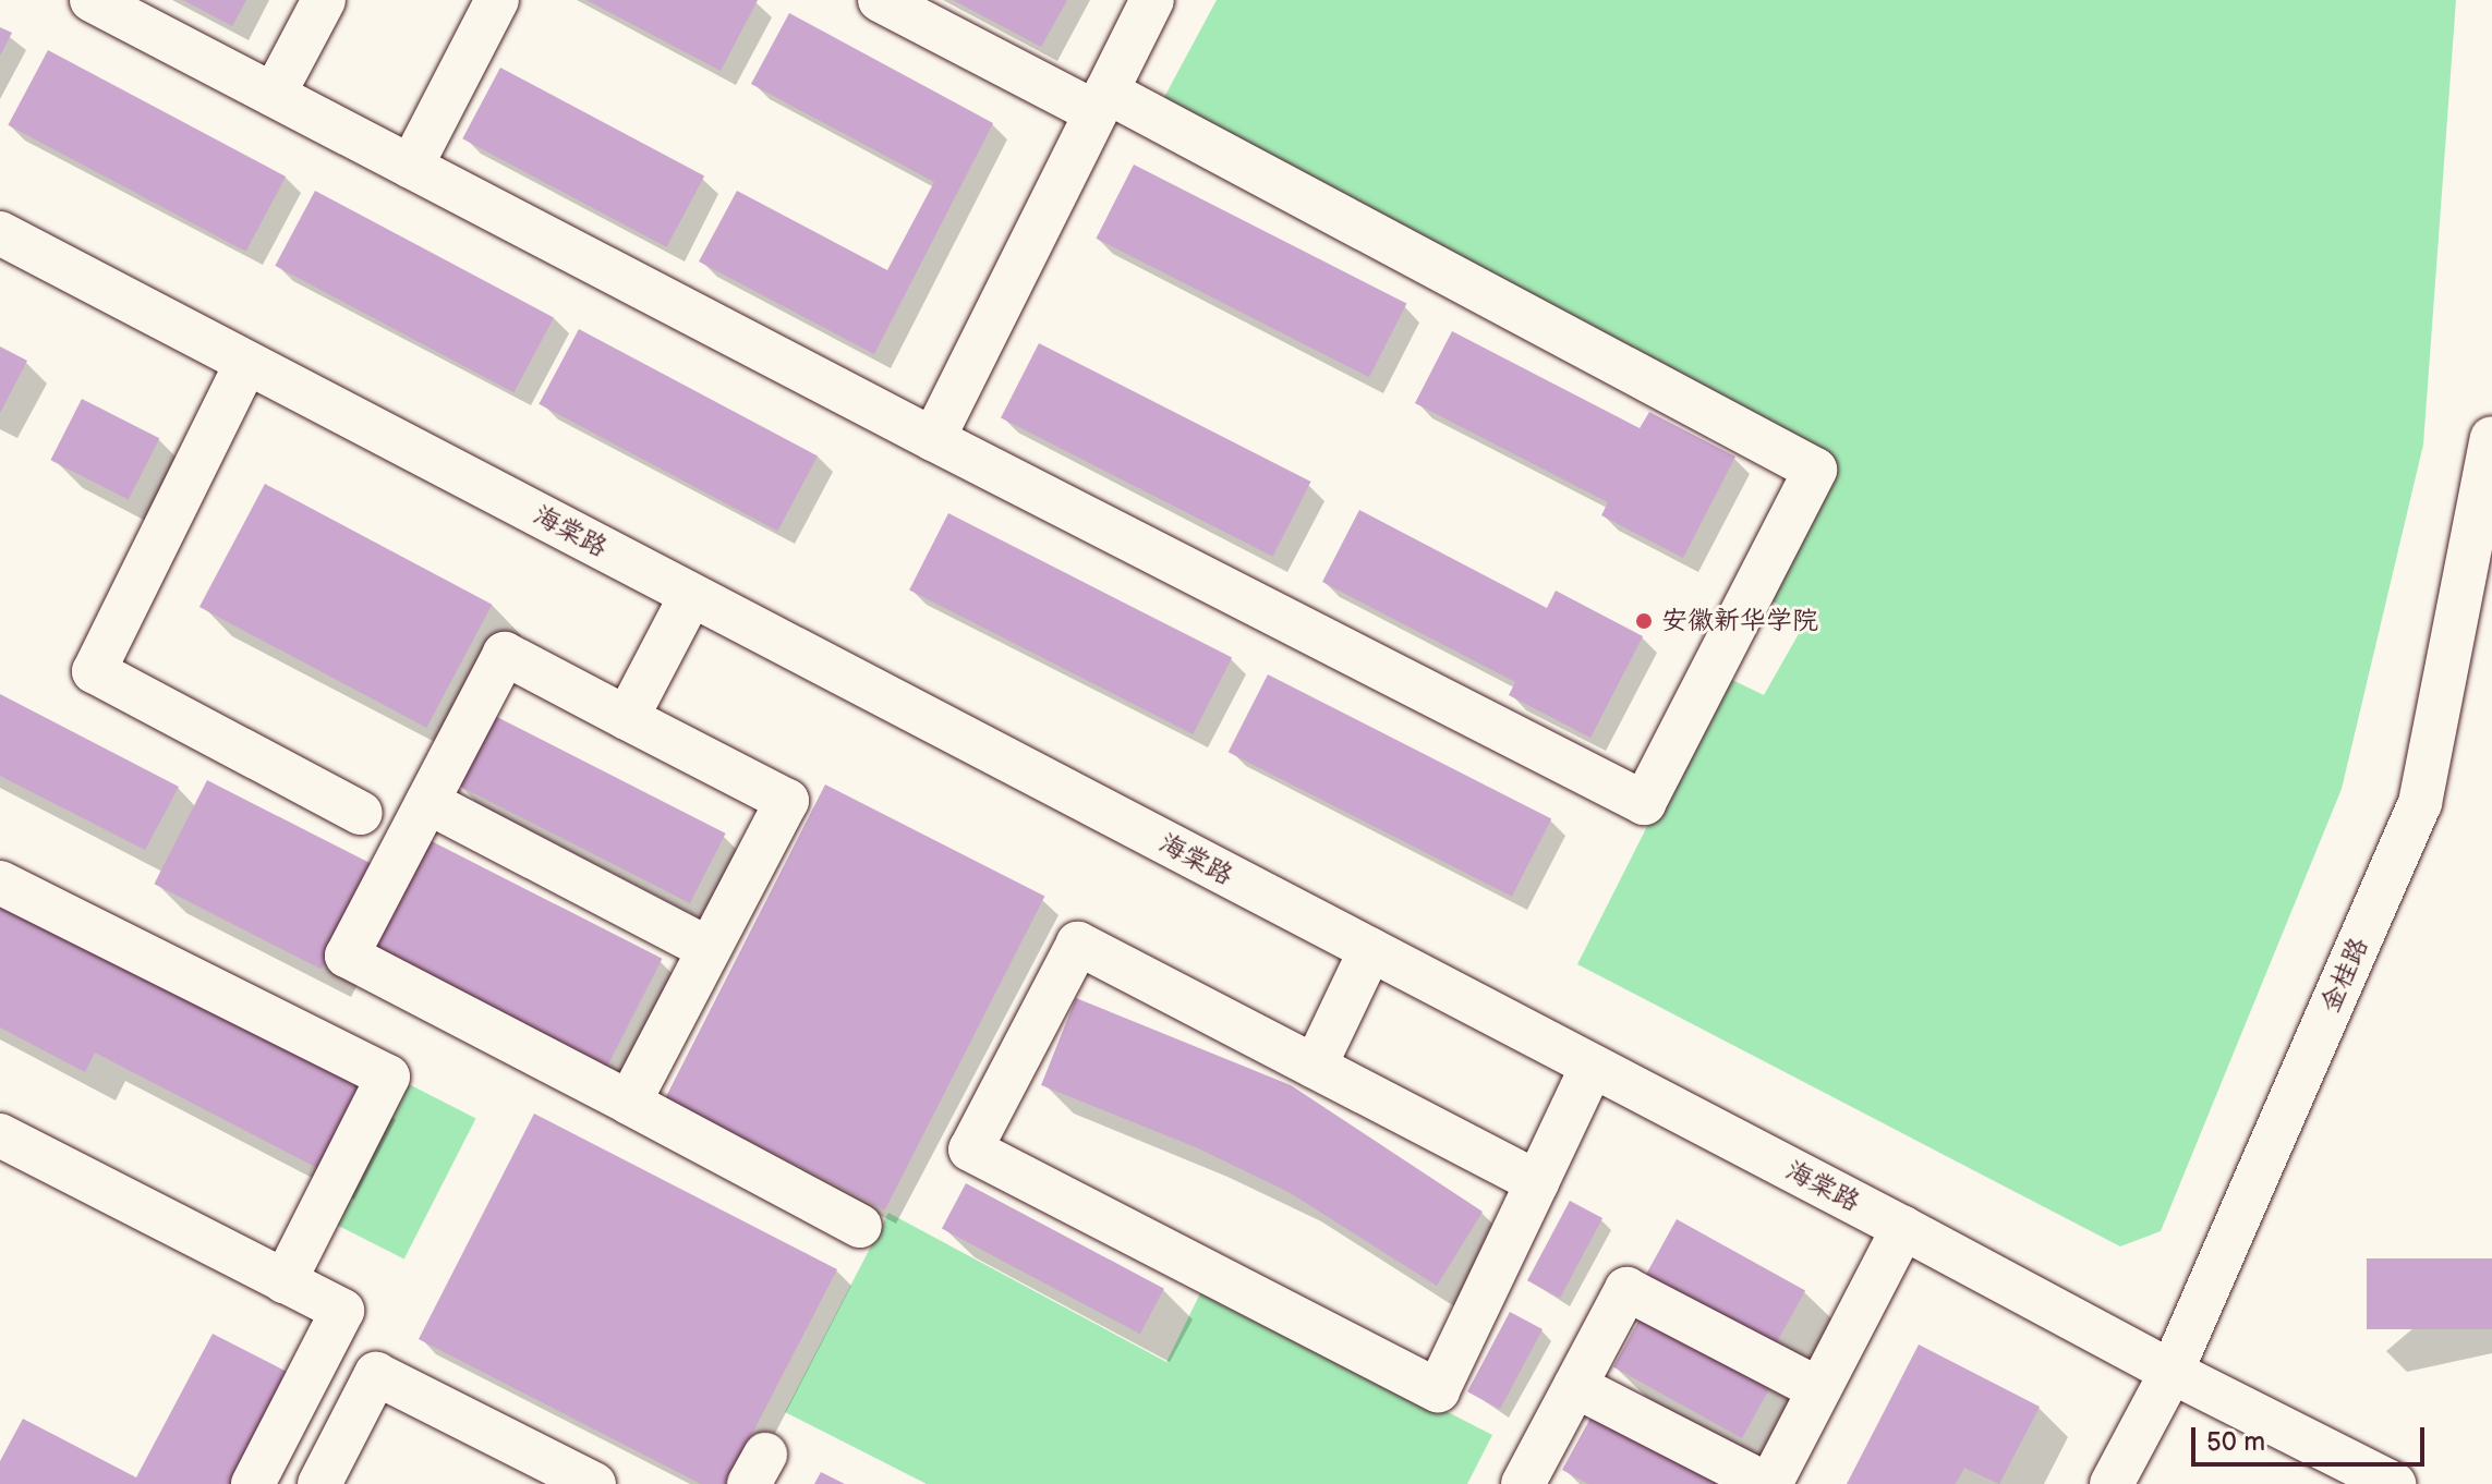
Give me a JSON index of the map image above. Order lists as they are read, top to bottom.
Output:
{
  "streets": {
    "street": ["海棠路", "金桂路"]
  },
  "crossings": [
    ["海棠路", "金桂路"]
  ],
  "places": ["安徽新华学院"],
  "scale_bar": "50 m"
}
